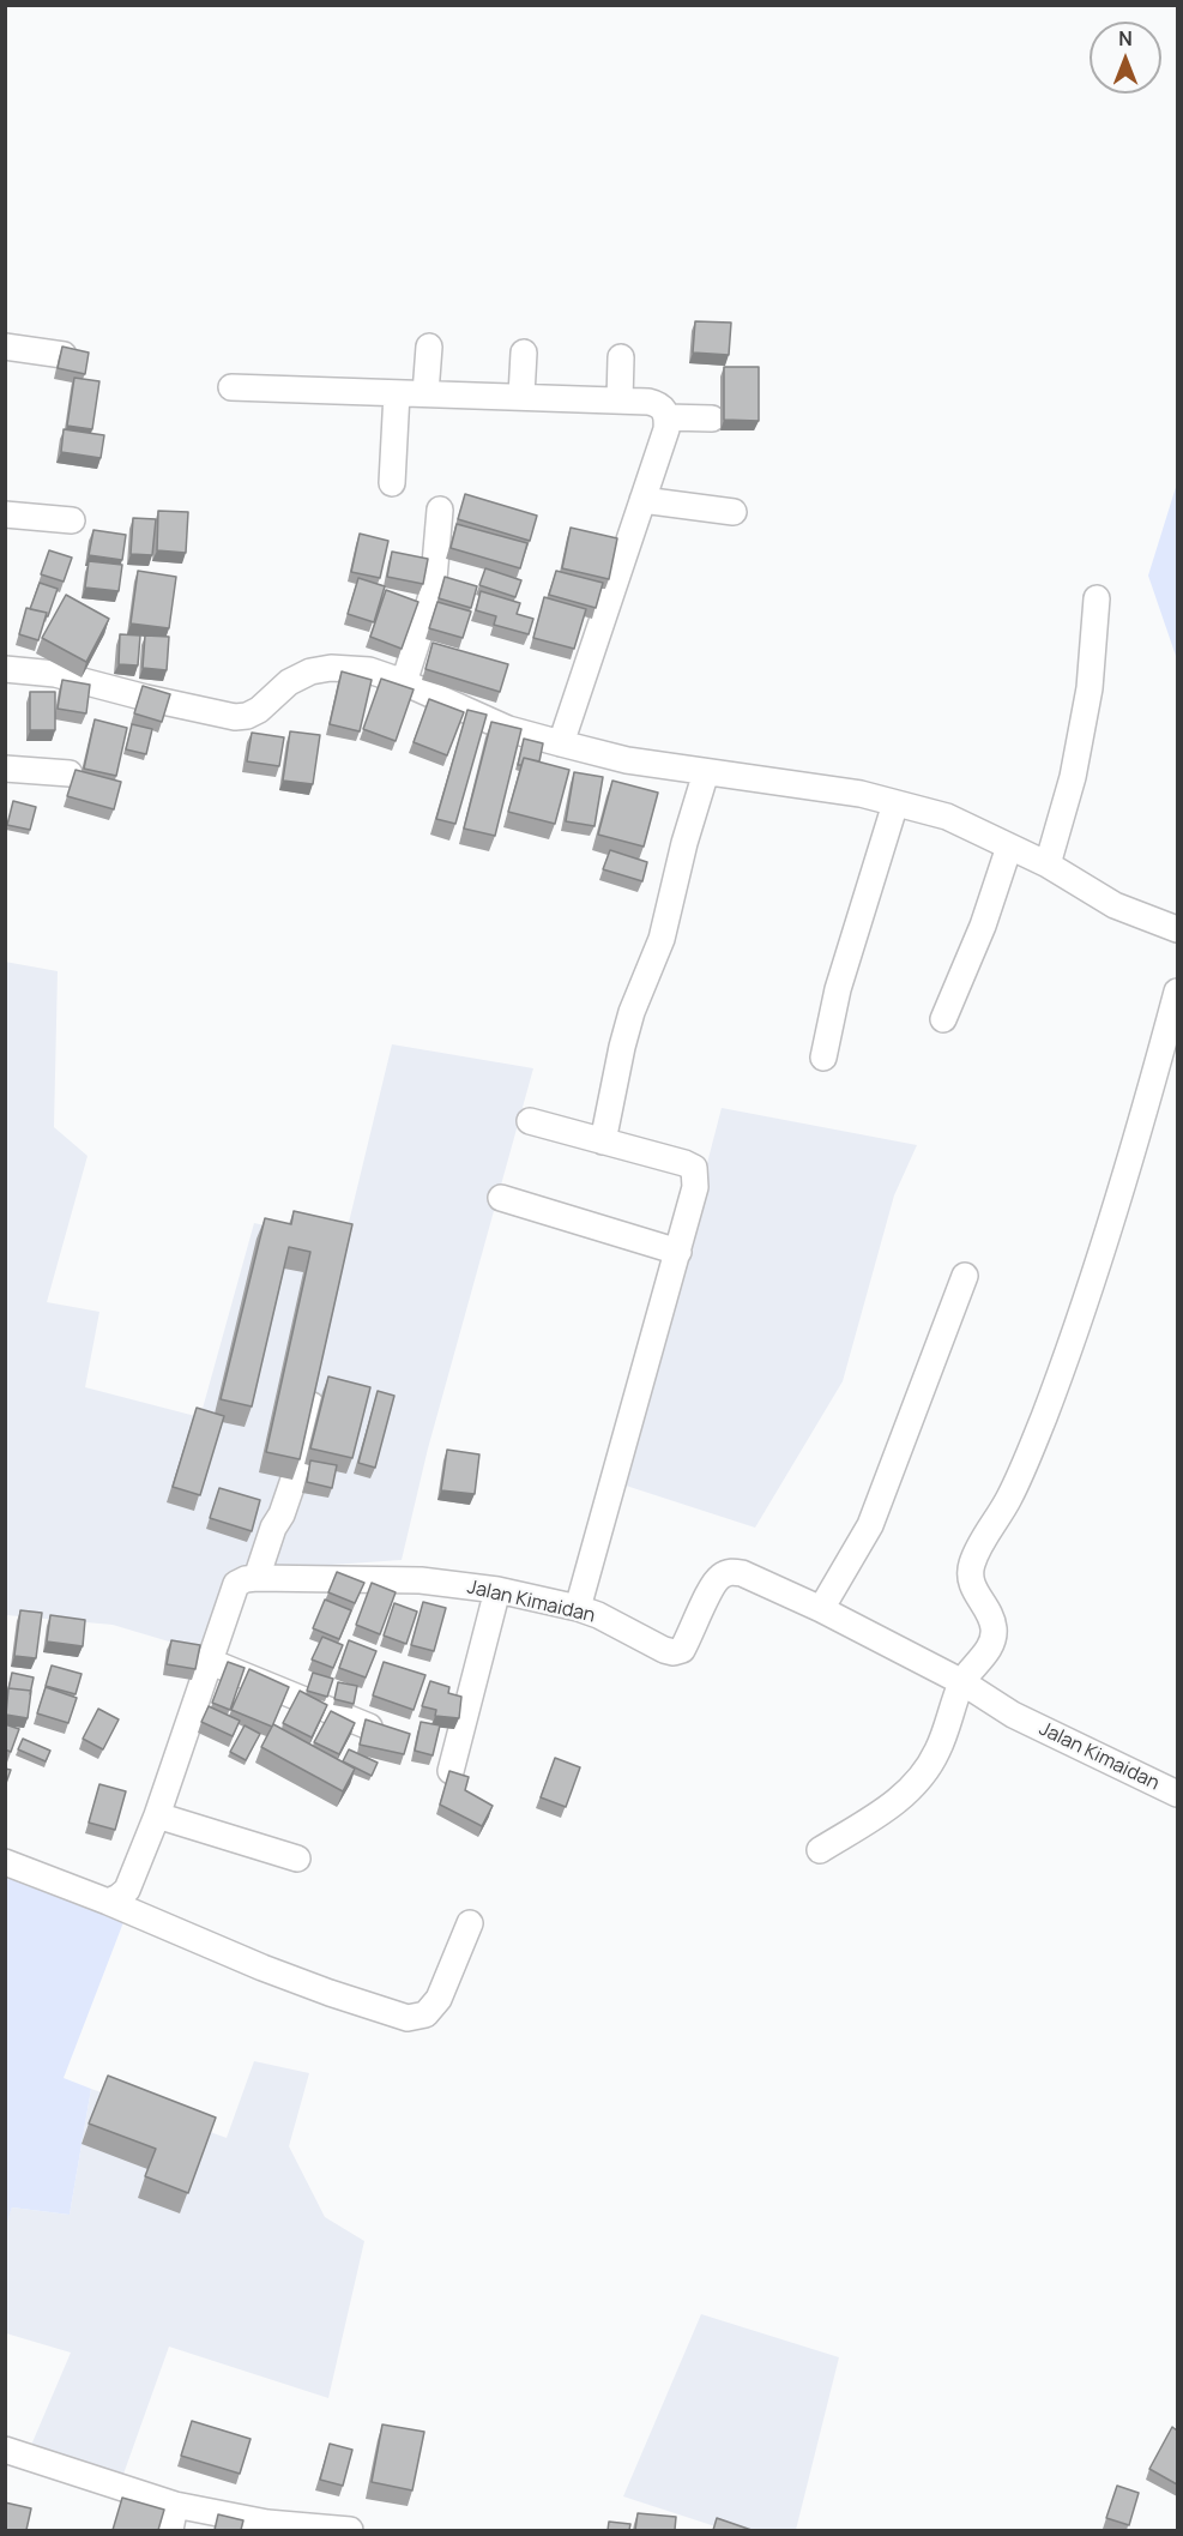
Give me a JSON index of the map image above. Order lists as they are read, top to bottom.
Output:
{
  "streets": {
    "street": ["Jalan Kimaidan"]
  },
  "north": "top"
}
